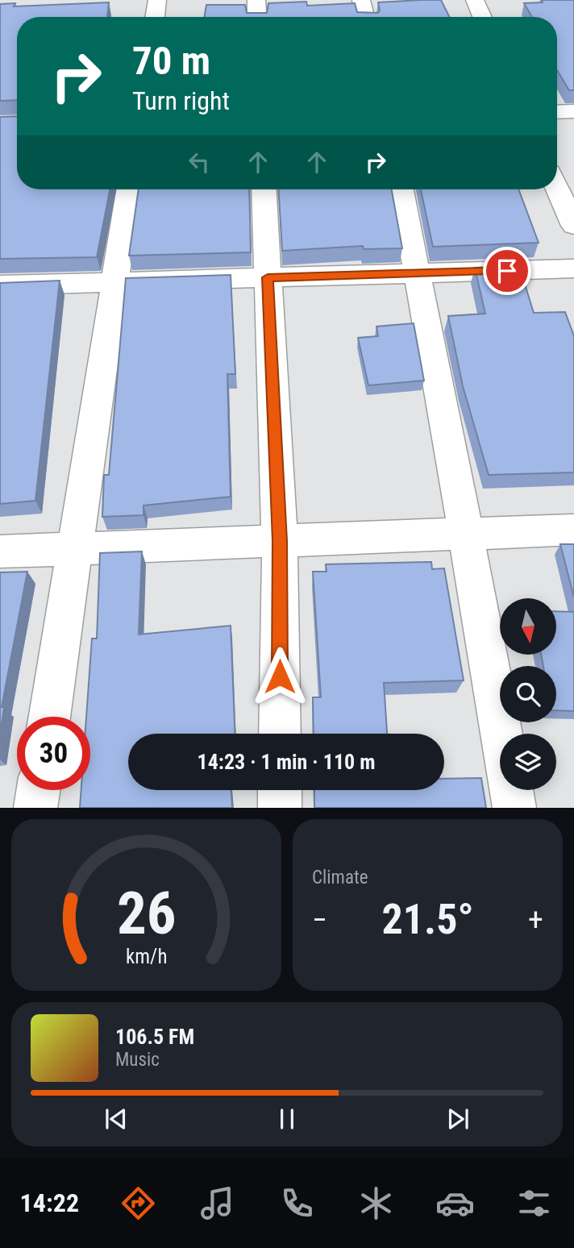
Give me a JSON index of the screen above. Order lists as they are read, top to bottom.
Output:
{
  "north": "bottom",
  "page": {
    "turn": ["70 m", "Turn right"],
    "limit": "30",
    "trip": "14:23 · 1 min · 110 m",
    "tile": "Climate",
    "heat": ["−", "21.5°", "+"],
    "song": ["106.5 FM", "Music"],
    "tabs": "14:22",
    "gauge": ["26", "km/h"]
  }
}
